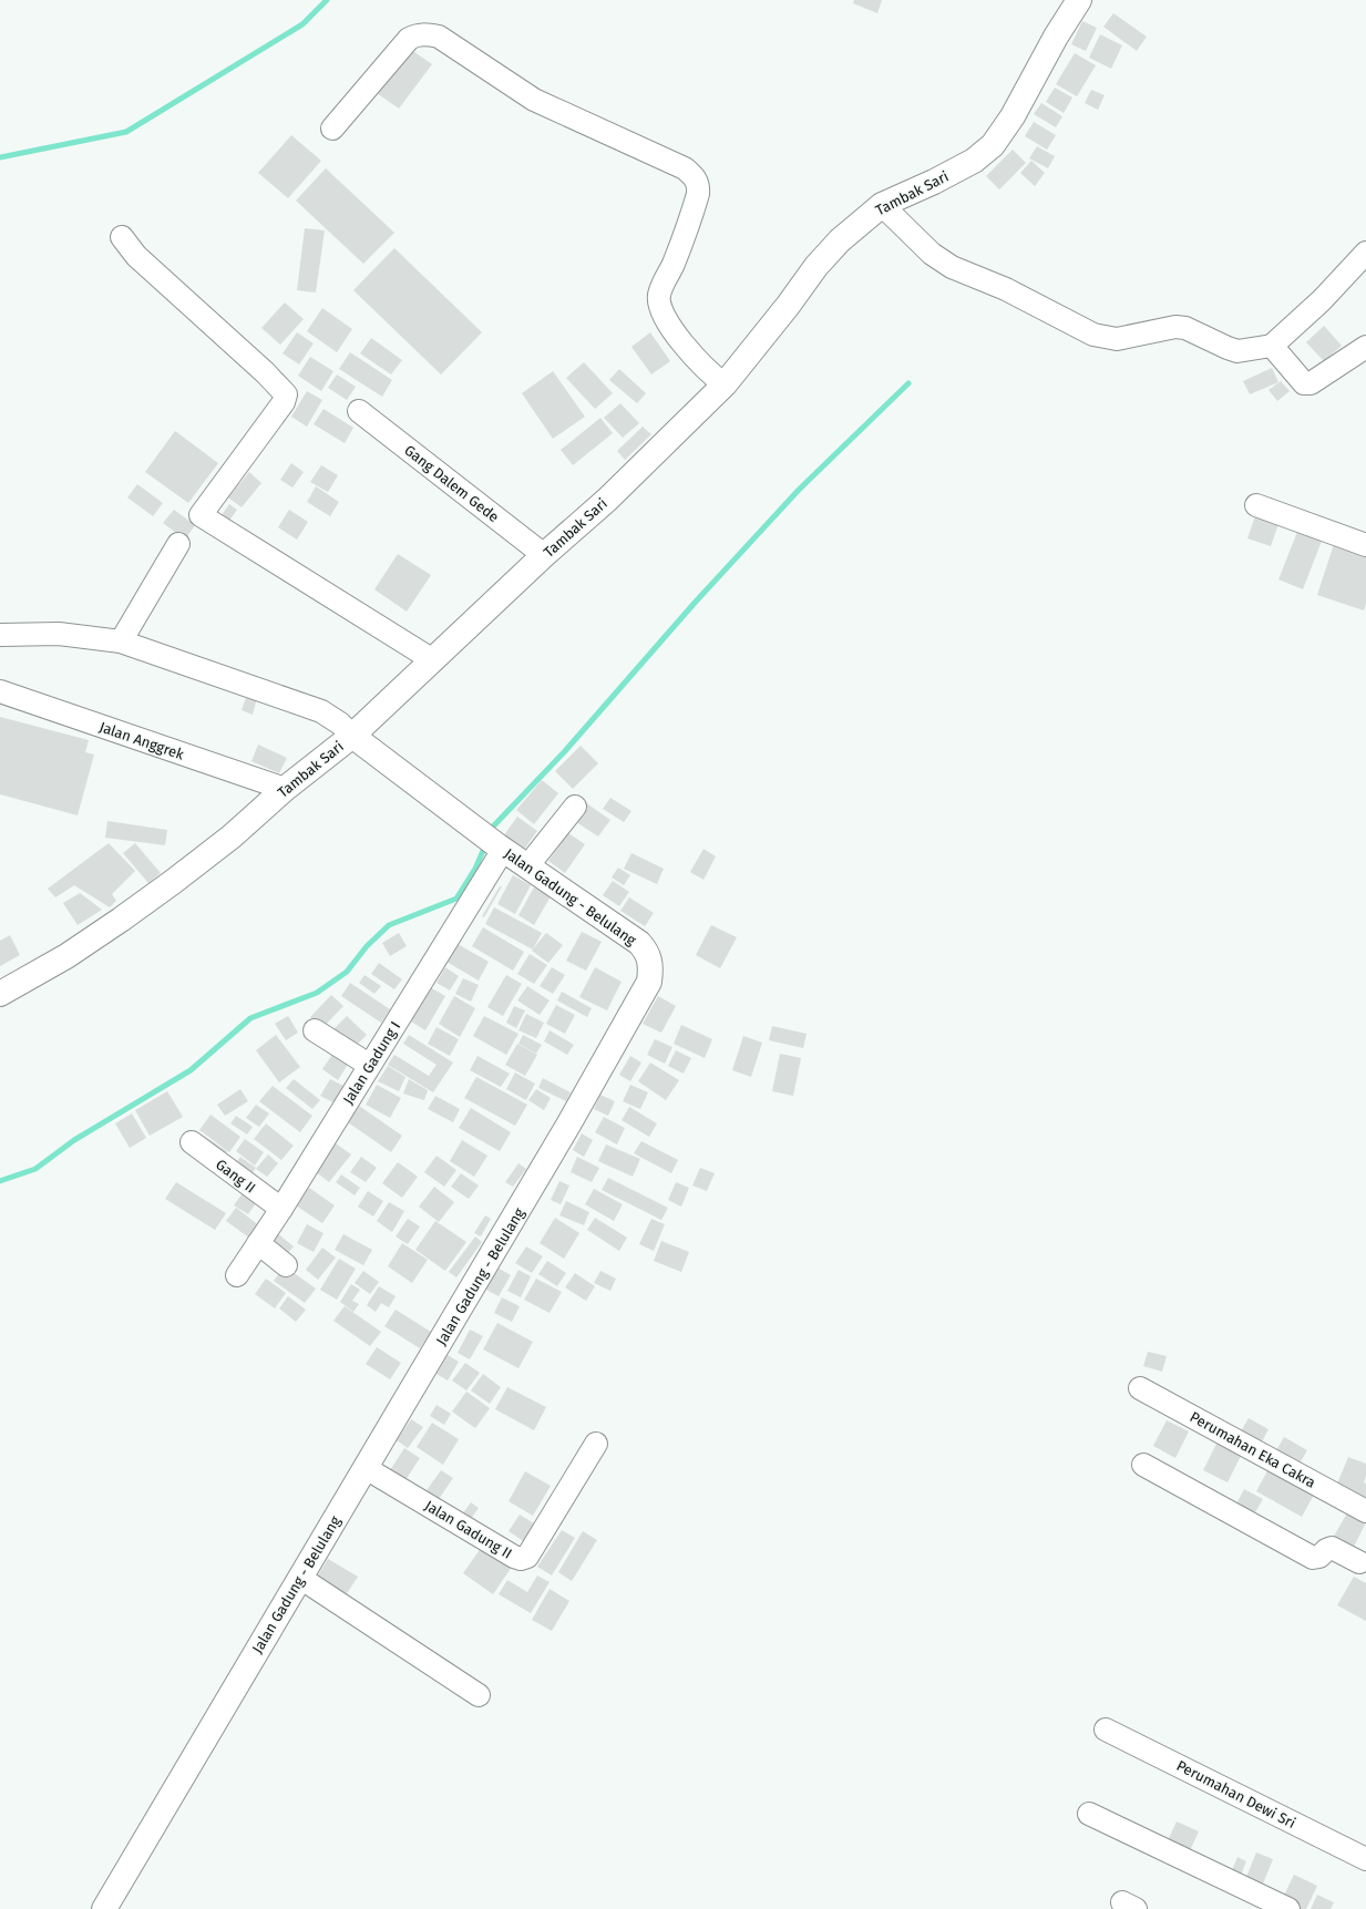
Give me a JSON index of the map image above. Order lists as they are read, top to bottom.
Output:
{
  "streets": {
    "street": [
      "Tambak Sari",
      "Gang Dalem Gede",
      "Jalan Anggrek",
      "Jalan Gadung - Belulang",
      "Jalan Gadung I",
      "Gang II",
      "Perumahan Eka Cakra",
      "Jalan Gadung II",
      "Perumahan Dewi Sri"
    ]
  },
  "crossings": [
    ["Tambak Sari", "Gang Dalem Gede"],
    ["Tambak Sari", "Jalan Anggrek"],
    ["Tambak Sari", "Jalan Gadung - Belulang"],
    ["Jalan Gadung - Belulang", "Jalan Gadung I"],
    ["Jalan Gadung - Belulang", "Jalan Gadung II"],
    ["Jalan Gadung I", "Gang II"]
  ]
}
